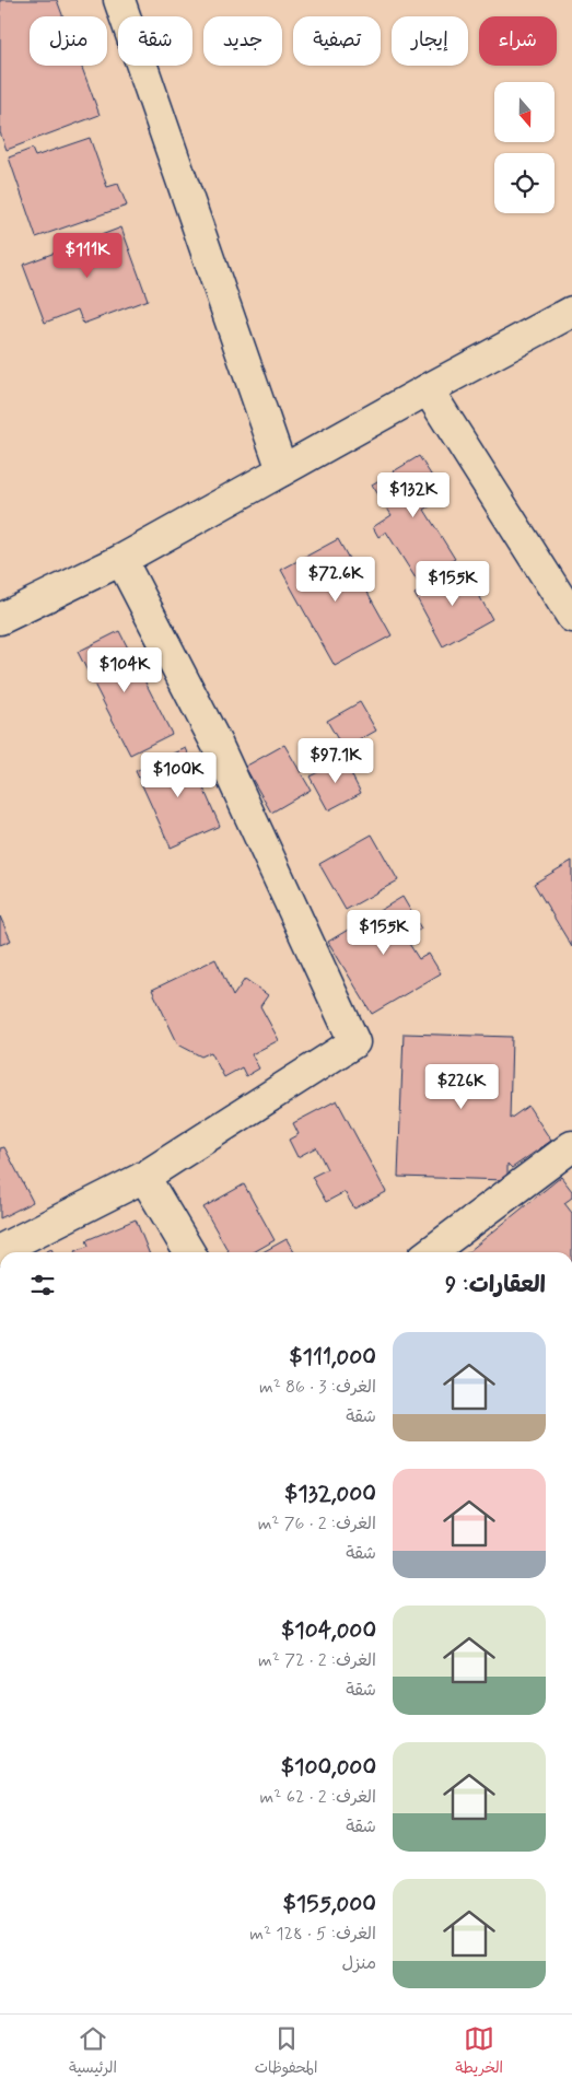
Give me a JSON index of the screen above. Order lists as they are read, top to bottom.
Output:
{
  "north": "bottom",
  "page": {
    "chip": [
      "شراء",
      "إيجار",
      "تصفية",
      "جديد",
      "شقة",
      "منزل"
    ],
    "price": [
      "$111K",
      "$132K",
      "$72.6K",
      "$155K",
      "$104K",
      "$97.1K",
      "$100K",
      "$155K",
      "$226K"
    ],
    "heading": "العقارات: 9",
    "list": [
      {
        "name": "$111,000",
        "note": "الغرف: 3 · 86 m² · شقة"
      },
      {
        "name": "$132,000",
        "note": "الغرف: 2 · 76 m² · شقة"
      },
      {
        "name": "$104,000",
        "note": "الغرف: 2 · 72 m² · شقة"
      },
      {
        "name": "$100,000",
        "note": "الغرف: 2 · 62 m² · شقة"
      },
      {
        "name": "$155,000",
        "note": "الغرف: 5 · 128 m² · منزل"
      }
    ],
    "tabs": ["الخريطة", "المحفوظات", "الرئيسية"]
  }
}
